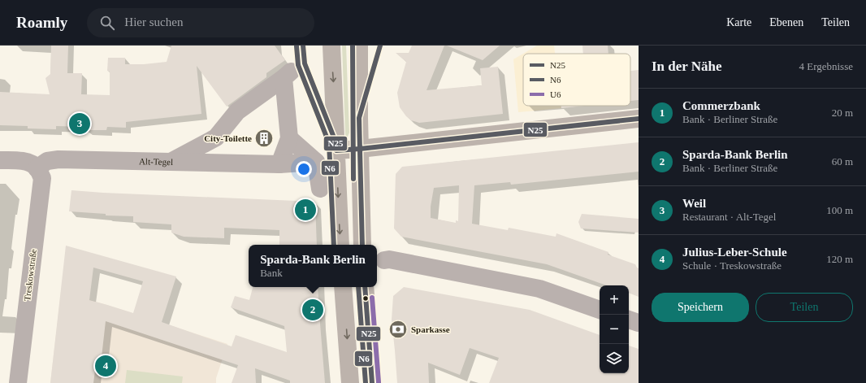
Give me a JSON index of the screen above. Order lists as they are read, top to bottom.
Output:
{
  "streets": {
    "street": ["Alt-Tegel", "Treskowstraße"]
  },
  "crossings": [
    ["Alt-Tegel", "Treskowstraße"]
  ],
  "places": {
    "building": ["City-Toilette"],
    "bank": ["Sparkasse"]
  },
  "lines": ["transit line N25", "transit line N6", "transit line U6"],
  "legend": ["N25", "N6", "U6"],
  "page": {
    "header": "Roamly",
    "search": "Hier suchen",
    "nav": ["Karte", "Ebenen", "Teilen"],
    "heading": ["In der Nähe", "4 Ergebnisse"],
    "list": [
      {
        "mark": "1",
        "name": "Commerzbank",
        "note": "Bank · Berliner Straße",
        "value": "20 m"
      },
      {
        "mark": "2",
        "name": "Sparda-Bank Berlin",
        "note": "Bank · Berliner Straße",
        "value": "60 m"
      },
      {
        "mark": "3",
        "name": "Weil",
        "note": "Restaurant · Alt-Tegel",
        "value": "100 m"
      },
      {
        "mark": "4",
        "name": "Julius-Leber-Schule",
        "note": "Schule · Treskowstraße",
        "value": "120 m"
      }
    ],
    "pins": [
      "3",
      "1",
      "2",
      "4"
    ],
    "popup": ["Sparda-Bank Berlin", "Bank"],
    "buttons": ["Speichern", "Teilen"],
    "map_buttons": ["+", "−"]
  }
}
